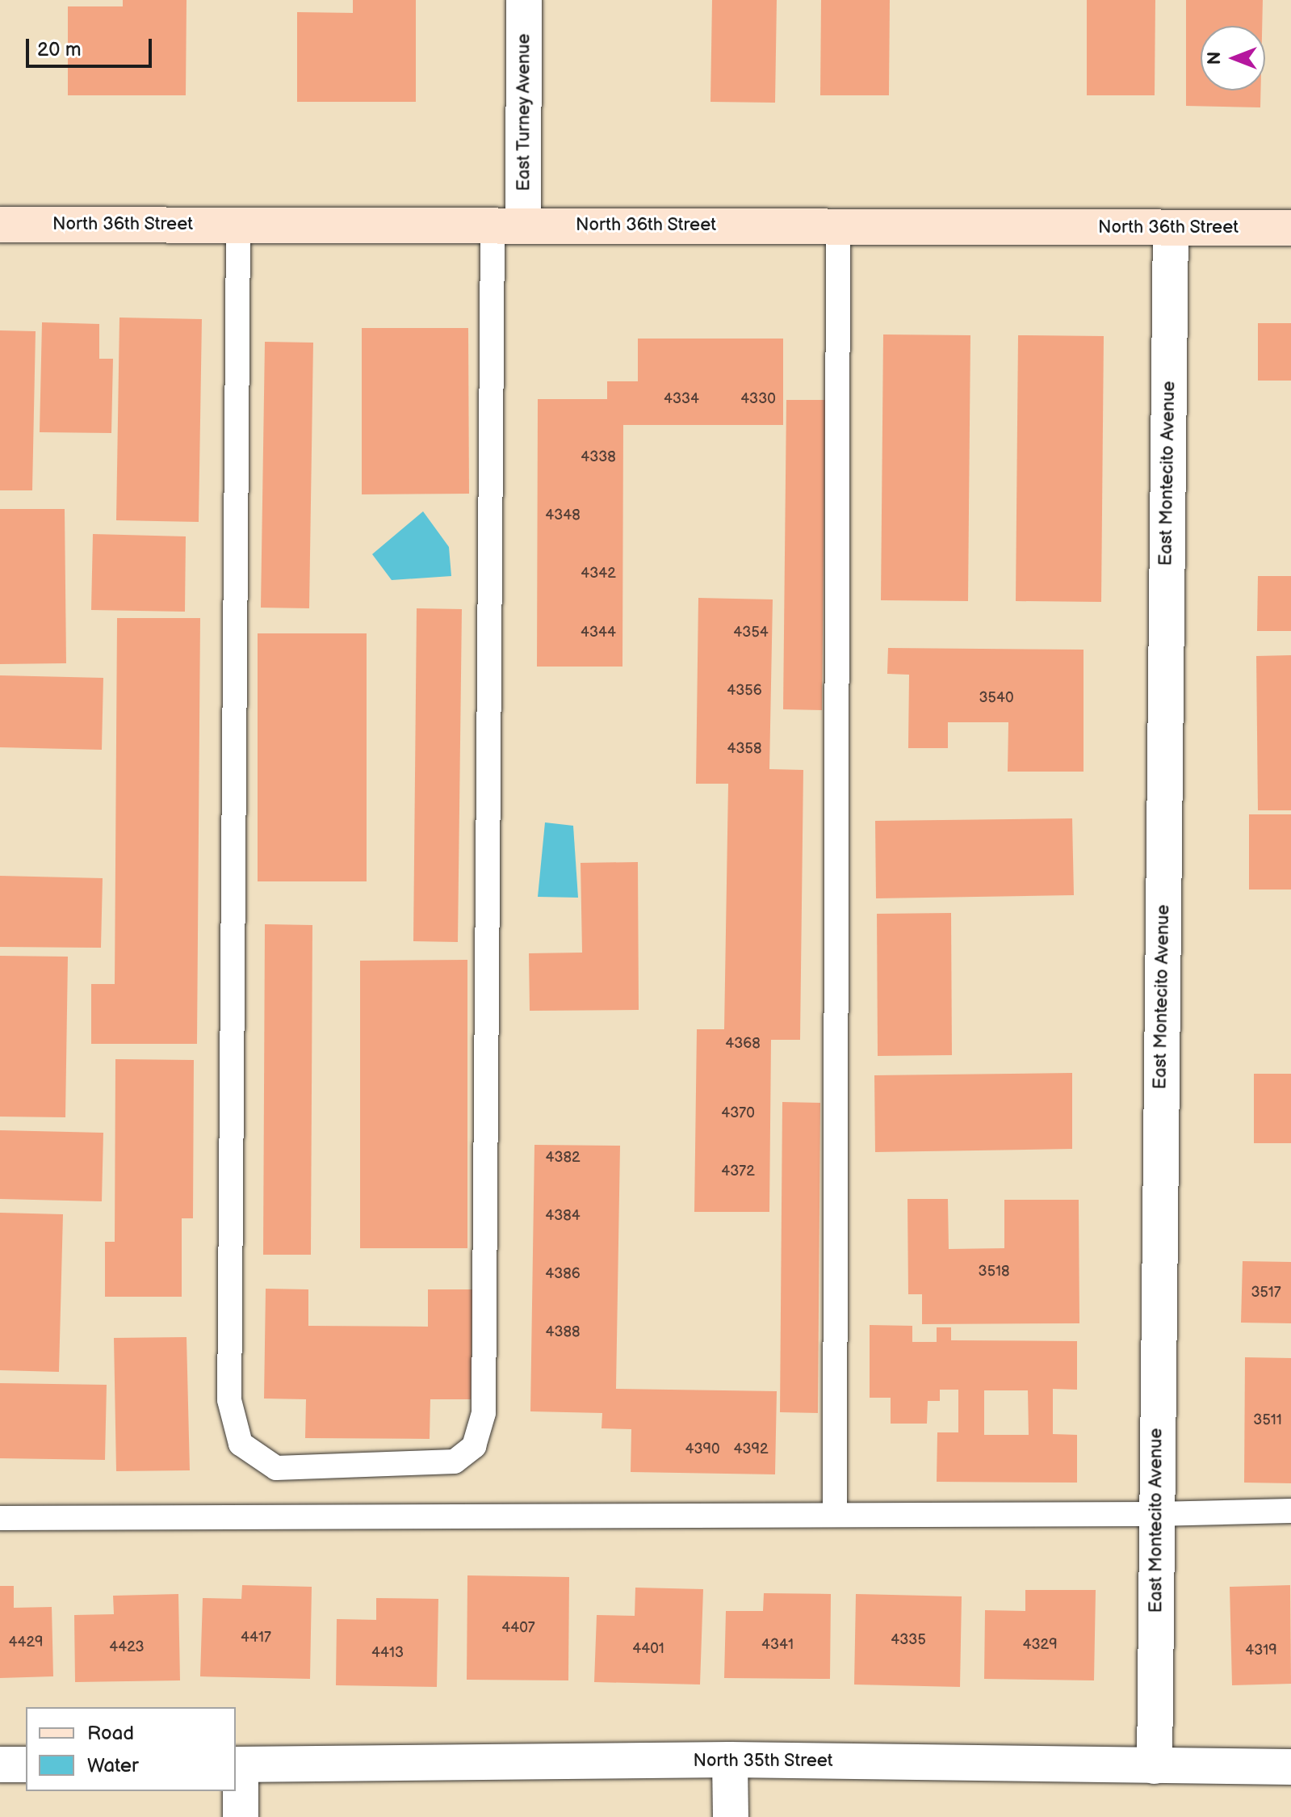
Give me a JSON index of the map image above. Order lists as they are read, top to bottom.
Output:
{
  "streets": {
    "main road": ["North 36th Street"],
    "street": ["East Turney Avenue", "East Montecito Avenue", "North 35th Street"]
  },
  "crossings": [
    ["East Turney Avenue", "North 36th Street"],
    ["North 36th Street", "East Montecito Avenue"],
    ["East Montecito Avenue", "North 35th Street"]
  ],
  "house_numbers": [
    "4334",
    "4330",
    "4338",
    "4348",
    "4342",
    "4344",
    "4354",
    "4356",
    "3540",
    "4358",
    "4368",
    "4370",
    "4382",
    "4372",
    "4384",
    "3518",
    "4386",
    "3517",
    "4388",
    "3511",
    "4390",
    "4392",
    "4407",
    "4417",
    "4335",
    "4429",
    "4341",
    "4329",
    "4423",
    "4401",
    "4319",
    "4413"
  ],
  "legend": ["Road", "Water"],
  "scale_bar": "20 m",
  "north": "left"
}
